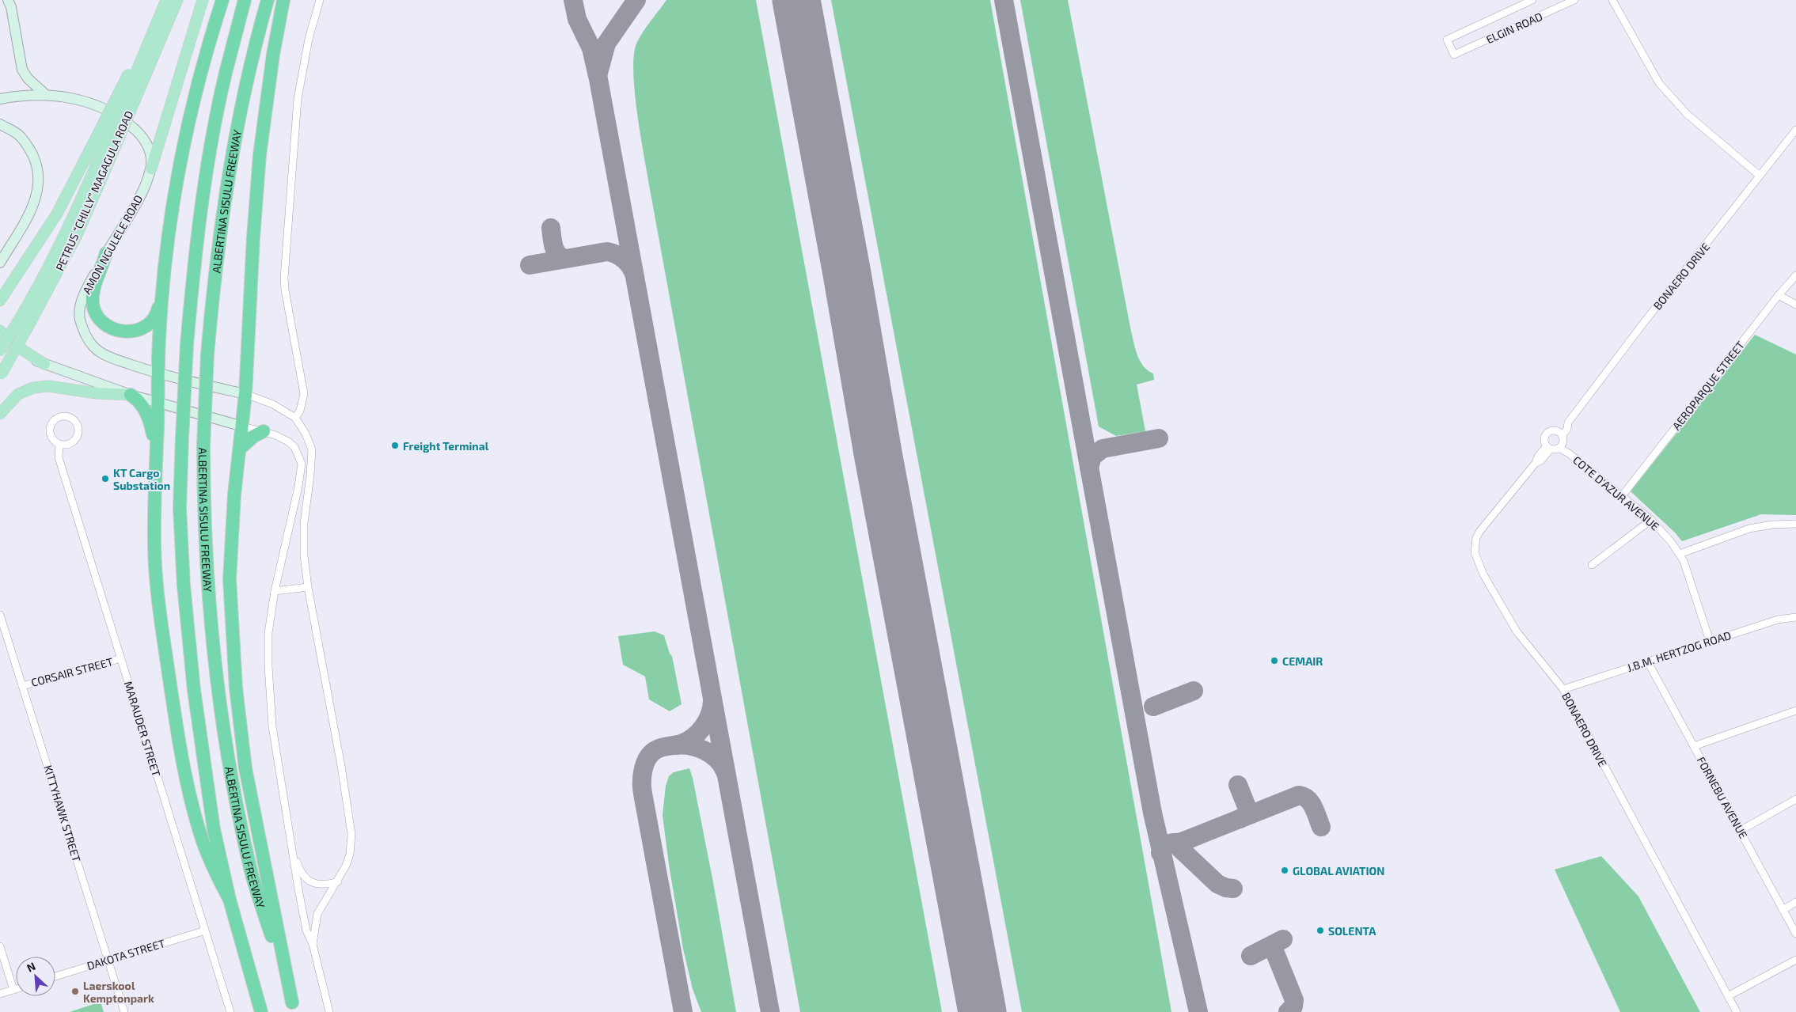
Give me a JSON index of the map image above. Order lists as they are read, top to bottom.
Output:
{
  "streets": {
    "highway": ["ALBERTINA SISULU FREEWAY"],
    "main road": ["PETRUS “CHILLY” MAGAGULA ROAD", "AMON NGULELE ROAD"],
    "street": [
      "ELGIN ROAD",
      "BONAERO DRIVE",
      "AEROPARQUE STREET",
      "COTE D'AZUR AVENUE",
      "J.B.M. HERTZOG ROAD",
      "CORSAIR STREET",
      "MARAUDER STREET",
      "FORNEBU AVENUE",
      "KITTYHAWK STREET",
      "DAKOTA STREET"
    ]
  },
  "crossings": [
    ["BONAERO DRIVE", "COTE D'AZUR AVENUE"],
    ["BONAERO DRIVE", "J.B.M. HERTZOG ROAD"],
    ["AEROPARQUE STREET", "COTE D'AZUR AVENUE"],
    ["COTE D'AZUR AVENUE", "J.B.M. HERTZOG ROAD"],
    ["J.B.M. HERTZOG ROAD", "FORNEBU AVENUE"],
    ["CORSAIR STREET", "MARAUDER STREET"],
    ["CORSAIR STREET", "KITTYHAWK STREET"],
    ["MARAUDER STREET", "DAKOTA STREET"],
    ["KITTYHAWK STREET", "DAKOTA STREET"]
  ],
  "places": [
    "Freight Terminal",
    "KT Cargo Substation",
    "CEMAIR",
    "GLOBAL AVIATION",
    "SOLENTA",
    "Laerskool Kemptonpark"
  ],
  "north": "top left"
}
